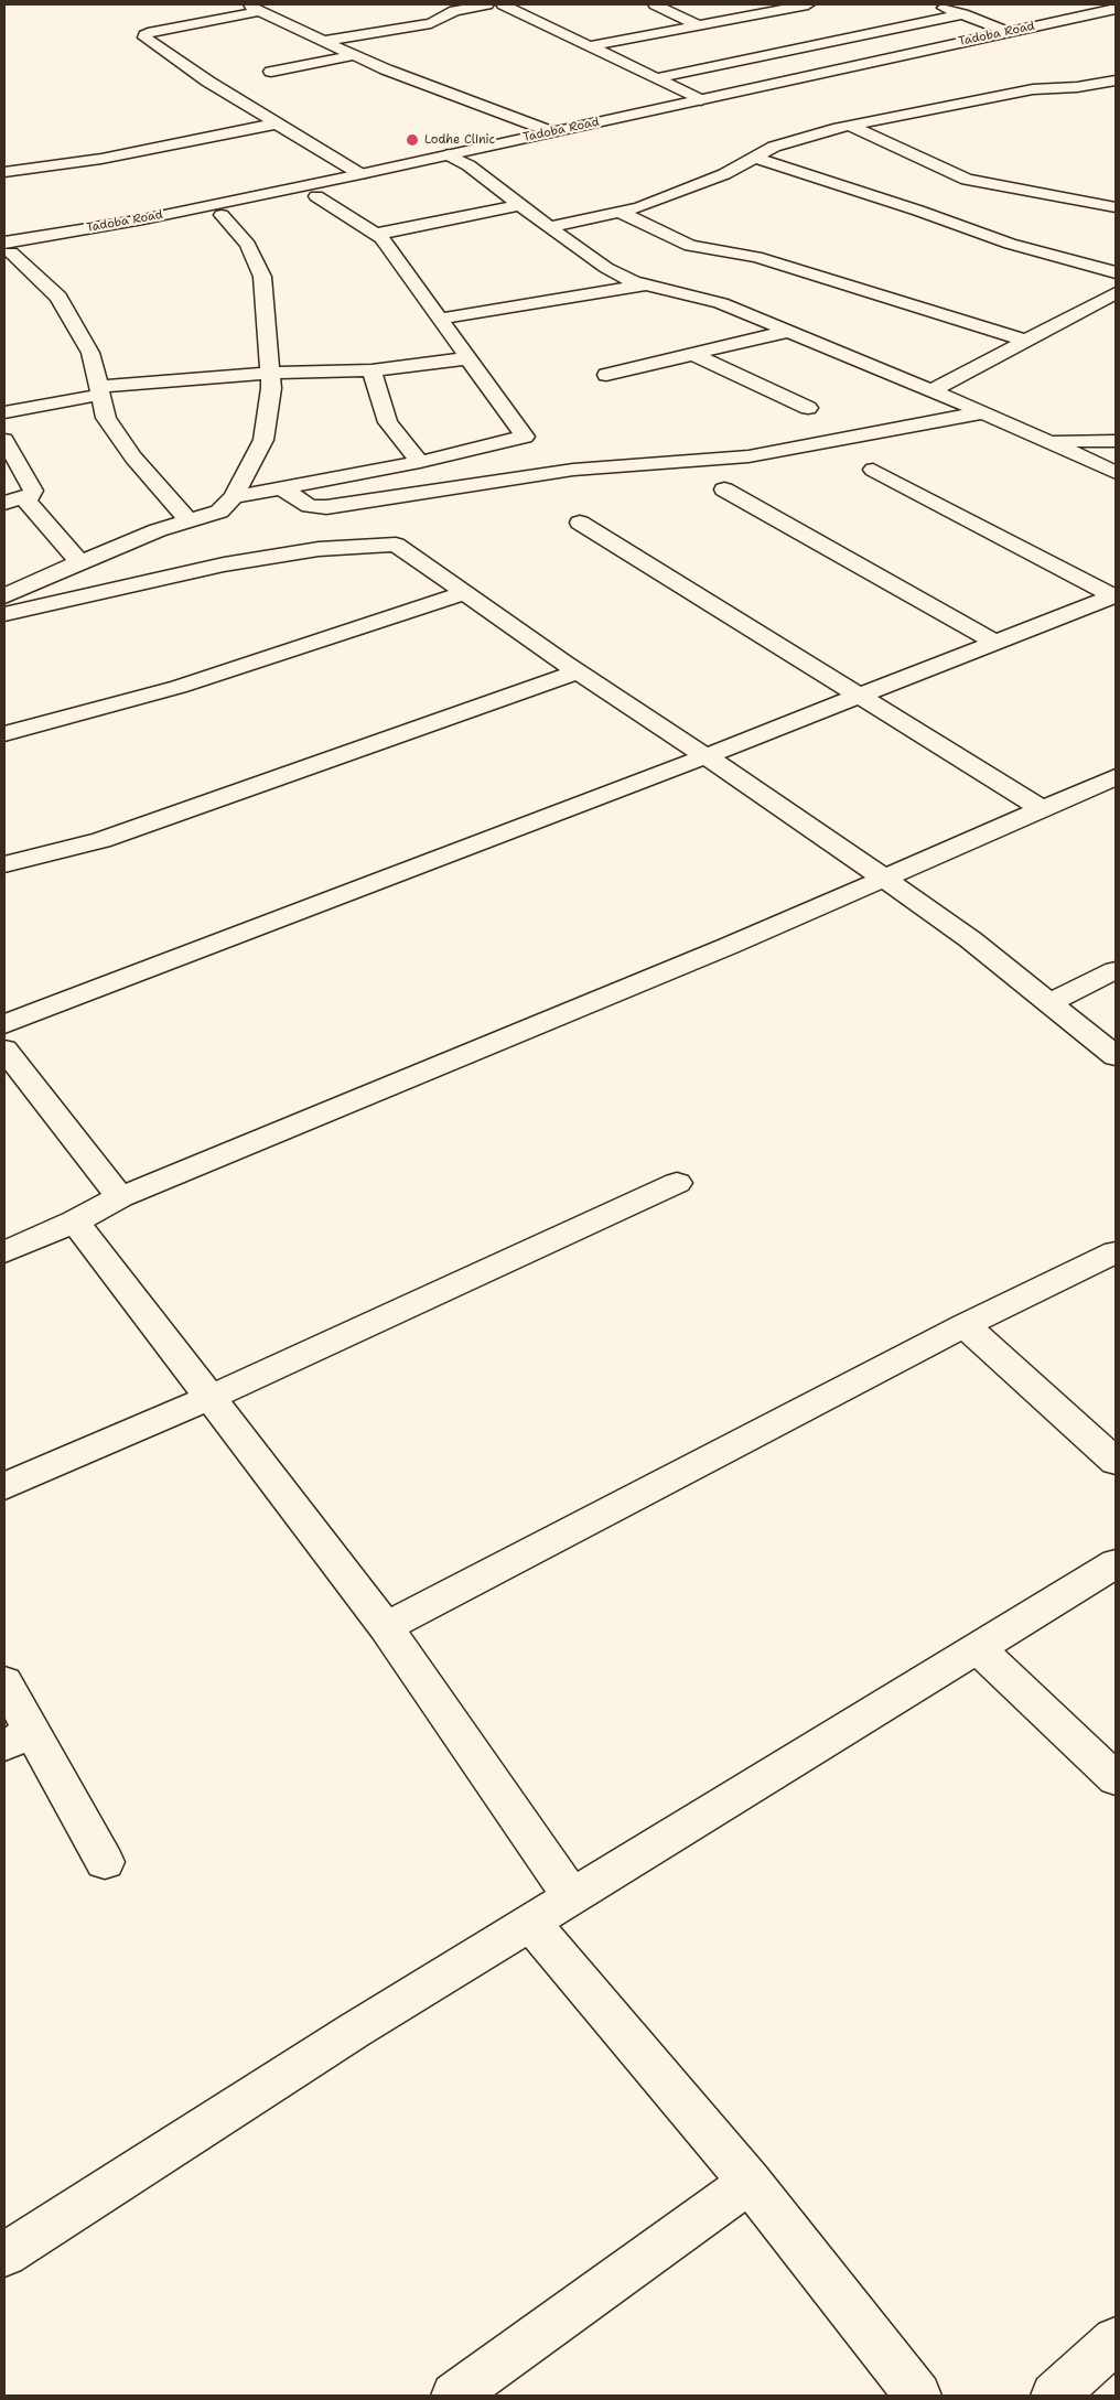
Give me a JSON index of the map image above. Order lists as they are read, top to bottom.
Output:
{
  "streets": {
    "street": ["Tadoba Road"]
  },
  "places": ["Lodhe Clinic"]
}
